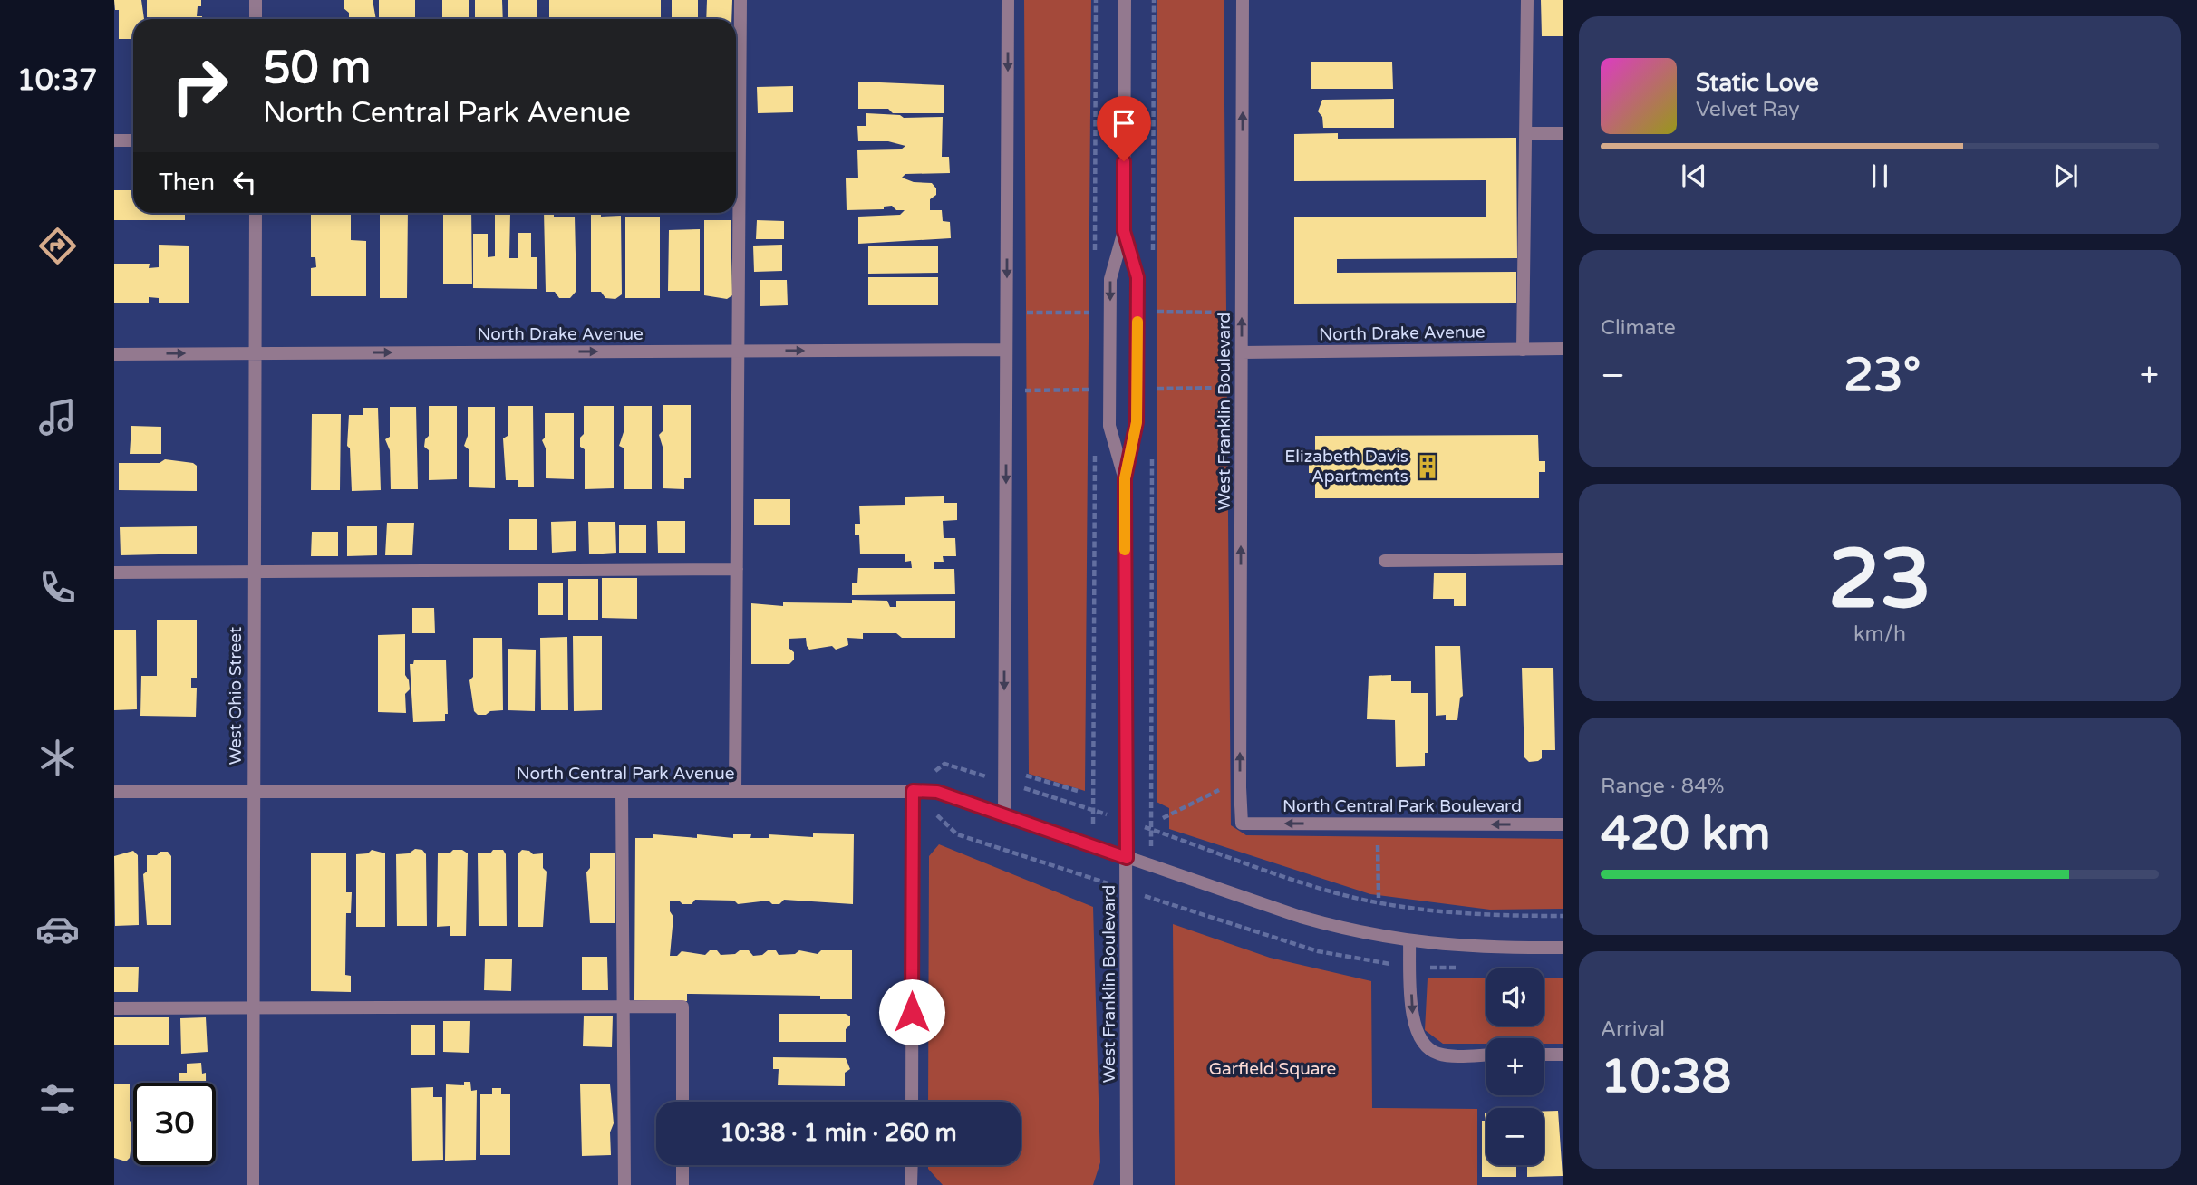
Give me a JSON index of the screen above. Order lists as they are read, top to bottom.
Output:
{
  "streets": {
    "street": [
      "North Drake Avenue",
      "West Franklin Boulevard",
      "West Ohio Street",
      "North Central Park Avenue",
      "North Central Park Boulevard"
    ]
  },
  "crossings": [
    ["North Drake Avenue", "West Franklin Boulevard"],
    ["North Drake Avenue", "West Ohio Street"],
    ["West Franklin Boulevard", "North Central Park Avenue"],
    ["West Franklin Boulevard", "North Central Park Boulevard"],
    ["West Ohio Street", "North Central Park Avenue"]
  ],
  "one_way": ["North Drake Avenue"],
  "parks": ["Garfield Square"],
  "places": {
    "building": ["Elizabeth Davis Apartments"]
  },
  "page": {
    "tabs": "10:37",
    "turn": ["50 m", "North Central Park Avenue"],
    "song": ["Static Love", "Velvet Ray"],
    "then": "Then",
    "tile": [
      "Climate",
      ["23", "km/h"],
      ["Range · 84%", "420 km"],
      ["Arrival", "10:38"]
    ],
    "heat": ["−", "23°", "+"],
    "map_buttons": ["+", "−"],
    "limit": "30",
    "trip": "10:38 · 1 min · 260 m"
  }
}
